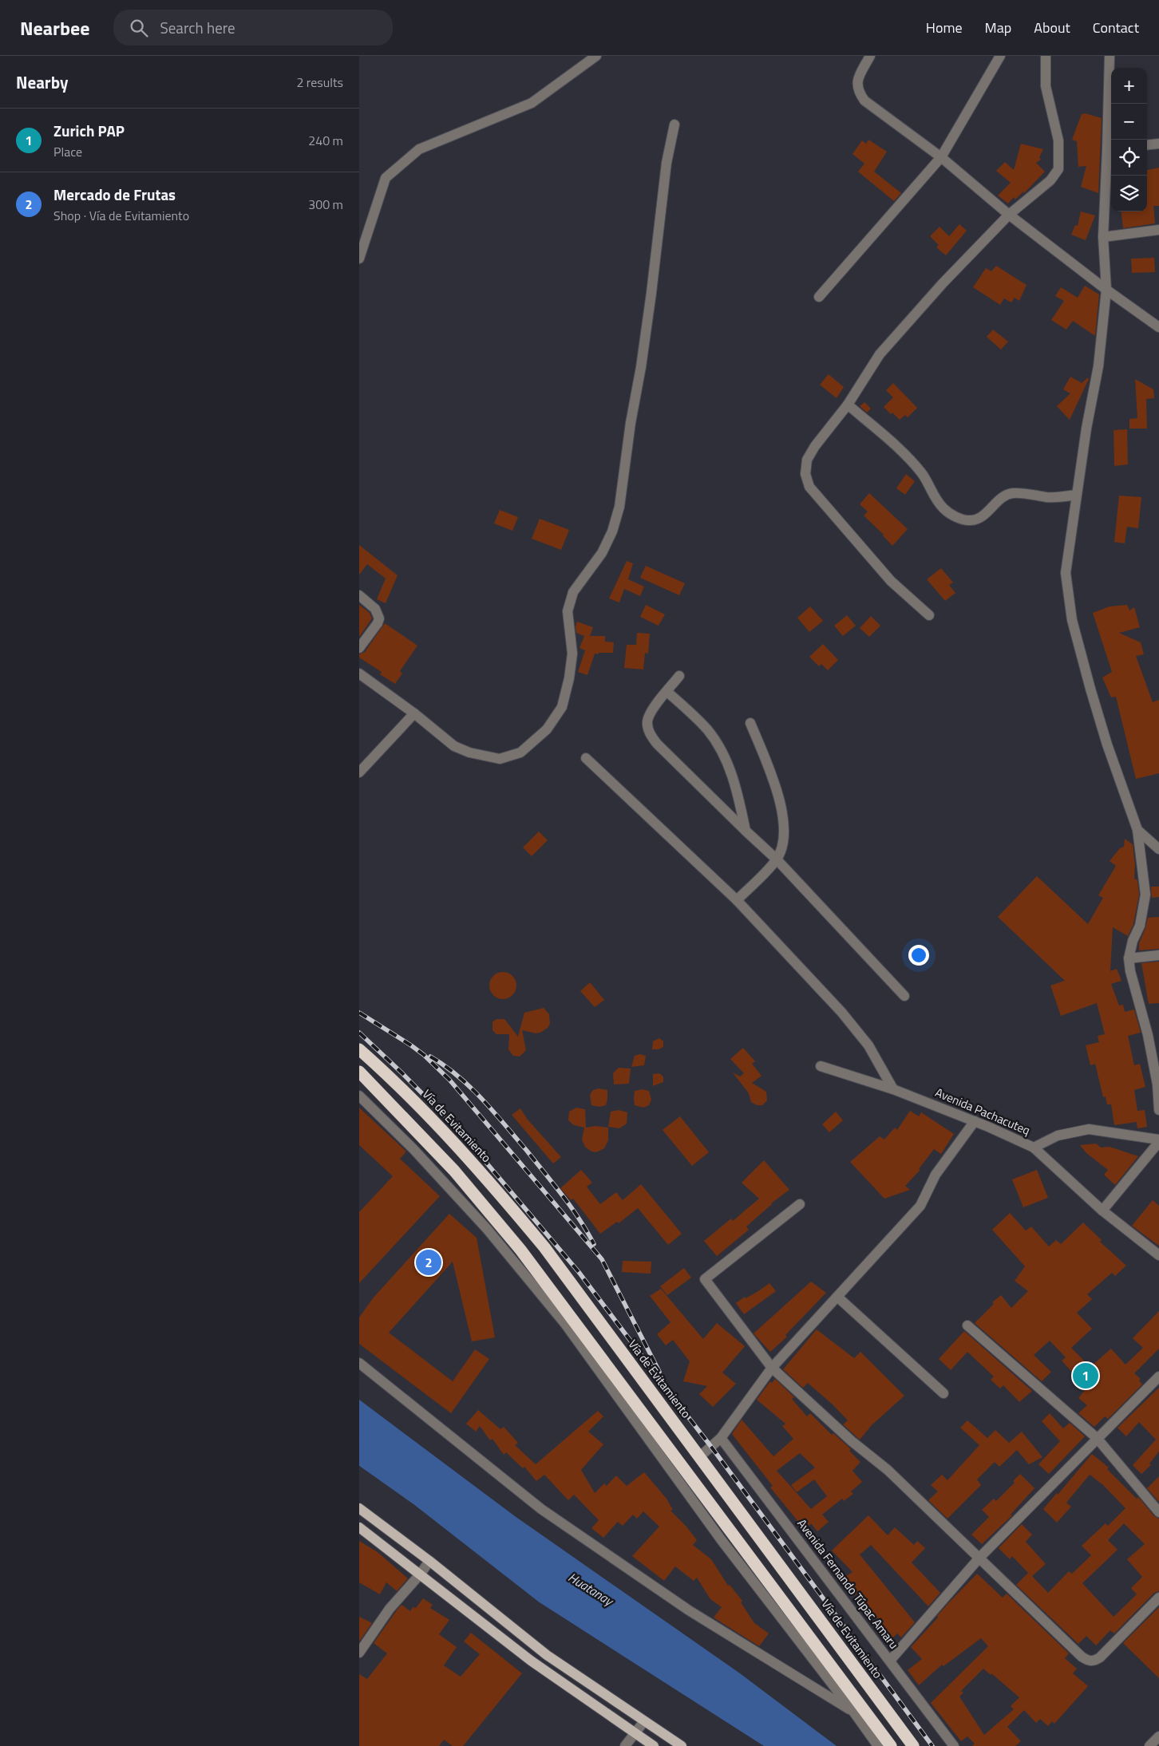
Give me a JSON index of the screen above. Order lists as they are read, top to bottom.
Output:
{
  "streets": {
    "highway": ["Vía de Evitamiento"],
    "street": ["Avenida Pachacuteq", "Avenida Fernando Túpac Amaru"]
  },
  "water": ["Huatanay"],
  "page": {
    "header": "Nearbee",
    "search": "Search here",
    "nav": [
      "Home",
      "Map",
      "About",
      "Contact"
    ],
    "heading": ["Nearby", "2 results"],
    "map_buttons": ["+", "−"],
    "list": [
      {
        "mark": "1",
        "name": "Zurich PAP",
        "note": "Place",
        "value": "240 m"
      },
      {
        "mark": "2",
        "name": "Mercado de Frutas",
        "note": "Shop · Vía de Evitamiento",
        "value": "300 m"
      }
    ],
    "pins": ["2", "1"]
  }
}
